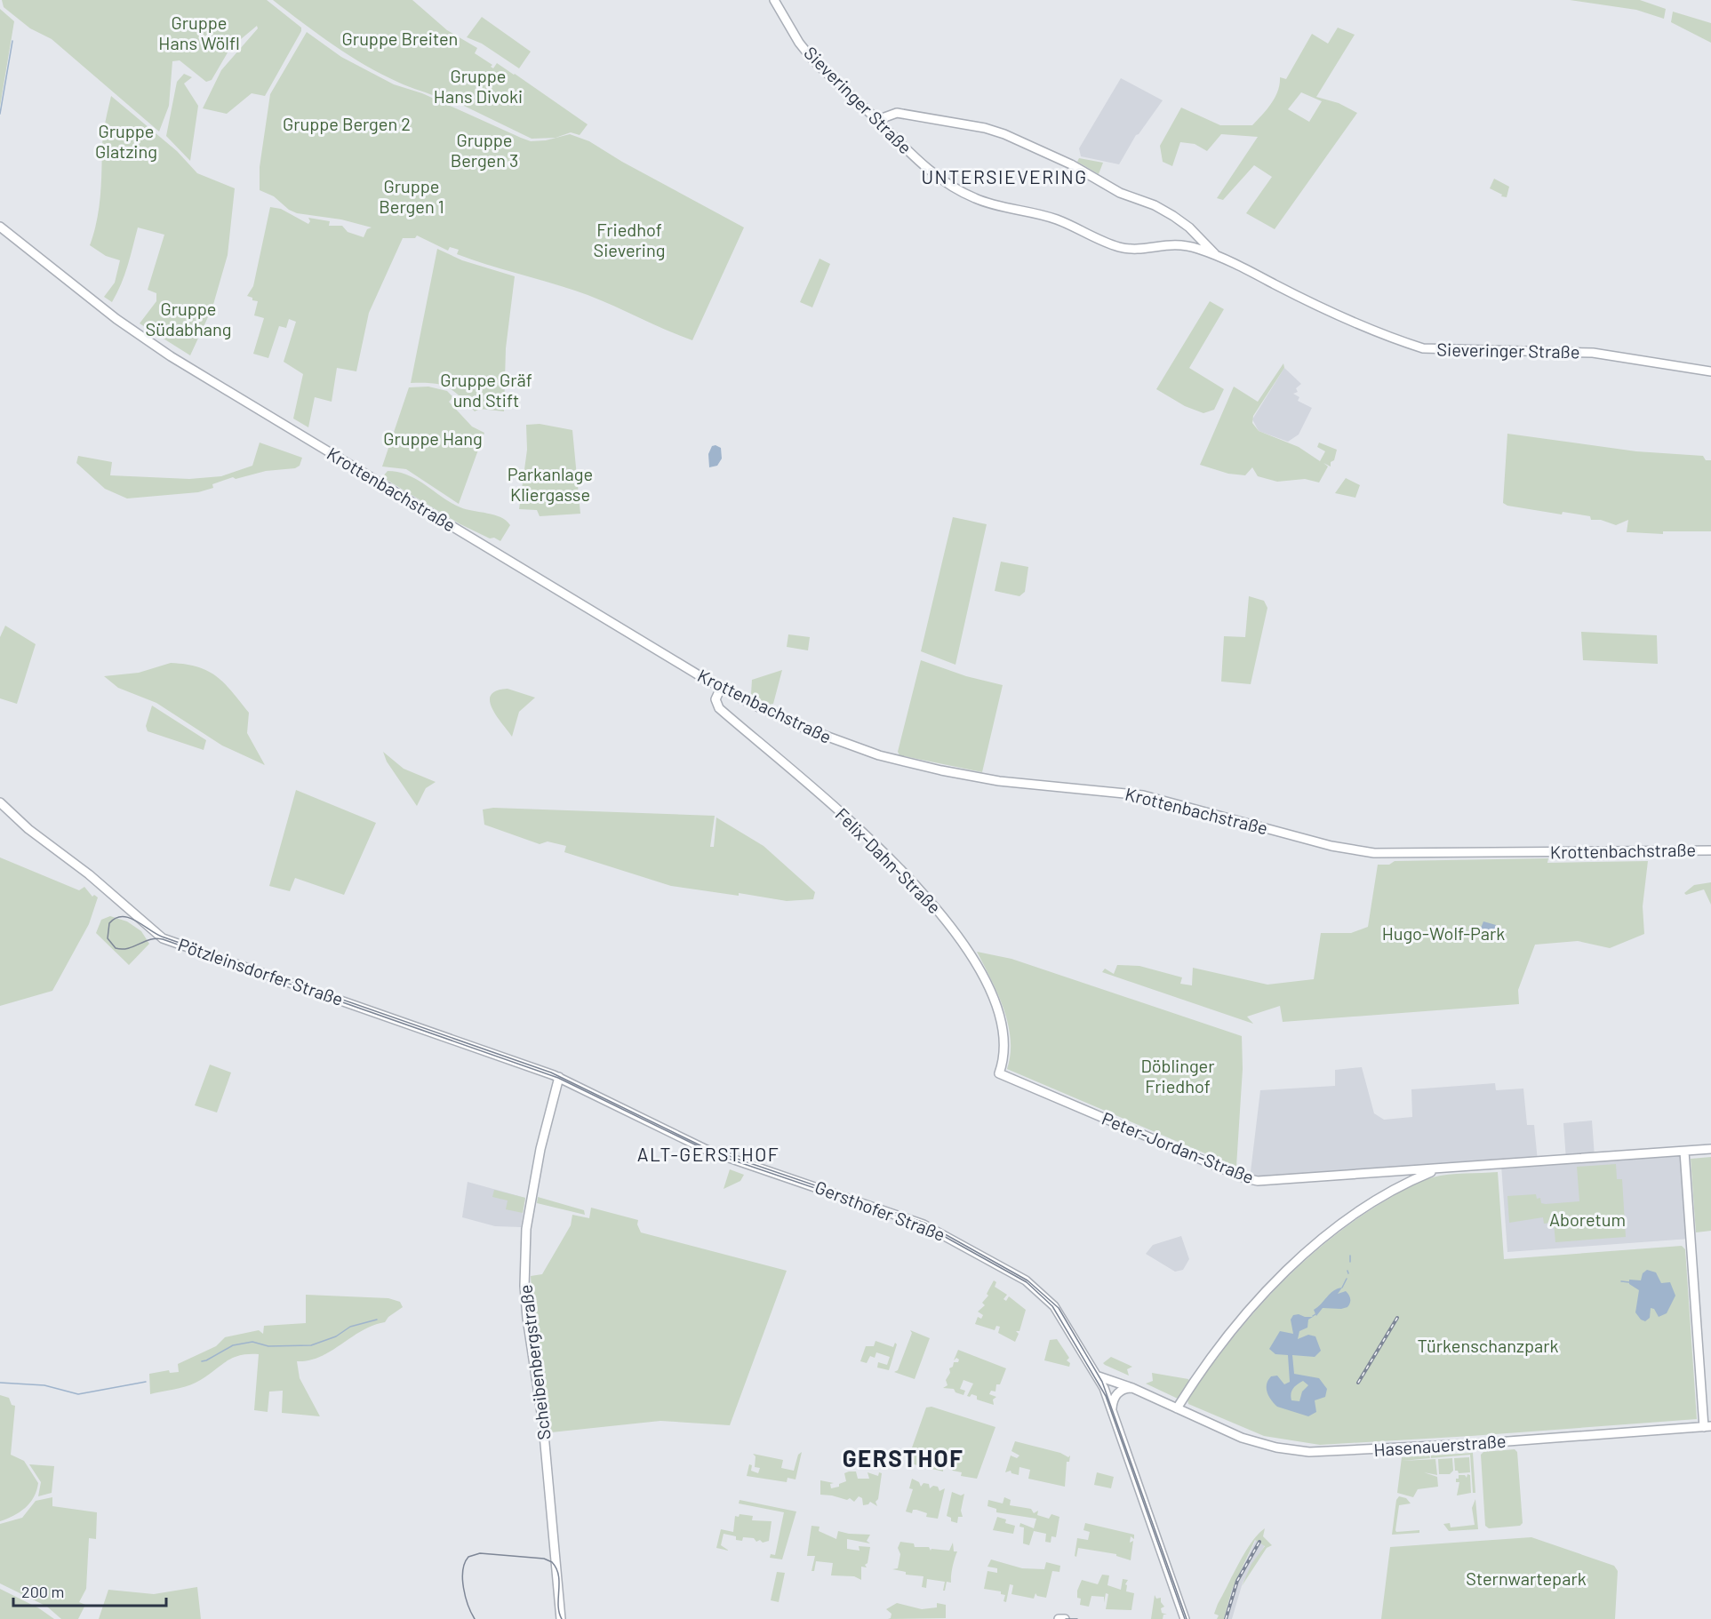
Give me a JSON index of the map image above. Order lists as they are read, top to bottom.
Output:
{
  "streets": {
    "main road": [
      "Sieveringer Straße",
      "Krottenbachstraße",
      "Felix-Dahn-Straße",
      "Pötzleinsdorfer Straße",
      "Peter-Jordan-Straße",
      "Gersthofer Straße",
      "Scheibenbergstraße",
      "Hasenauerstraße"
    ]
  },
  "crossings": [
    ["Krottenbachstraße", "Felix-Dahn-Straße"],
    ["Felix-Dahn-Straße", "Peter-Jordan-Straße"],
    ["Pötzleinsdorfer Straße", "Gersthofer Straße"],
    ["Pötzleinsdorfer Straße", "Scheibenbergstraße"],
    ["Gersthofer Straße", "Scheibenbergstraße"],
    ["Gersthofer Straße", "Hasenauerstraße"]
  ],
  "districts": ["UNTERSIEVERING", "ALT-GERSTHOF", "GERSTHOF"],
  "parks": [
    "Gruppe Hans Wölfl",
    "Gruppe Breiten",
    "Gruppe Hans Divoki",
    "Gruppe Bergen 2",
    "Gruppe Glatzing",
    "Gruppe Bergen 3",
    "Gruppe Bergen 1",
    "Friedhof Sievering",
    "Gruppe Südabhang",
    "Gruppe Gräf und Stift",
    "Gruppe Hang",
    "Parkanlage Kliergasse",
    "Hugo-Wolf-Park",
    "Döblinger Friedhof",
    "Aboretum",
    "Türkenschanzpark",
    "Sternwartepark"
  ],
  "scale_bar": "200 m"
}
